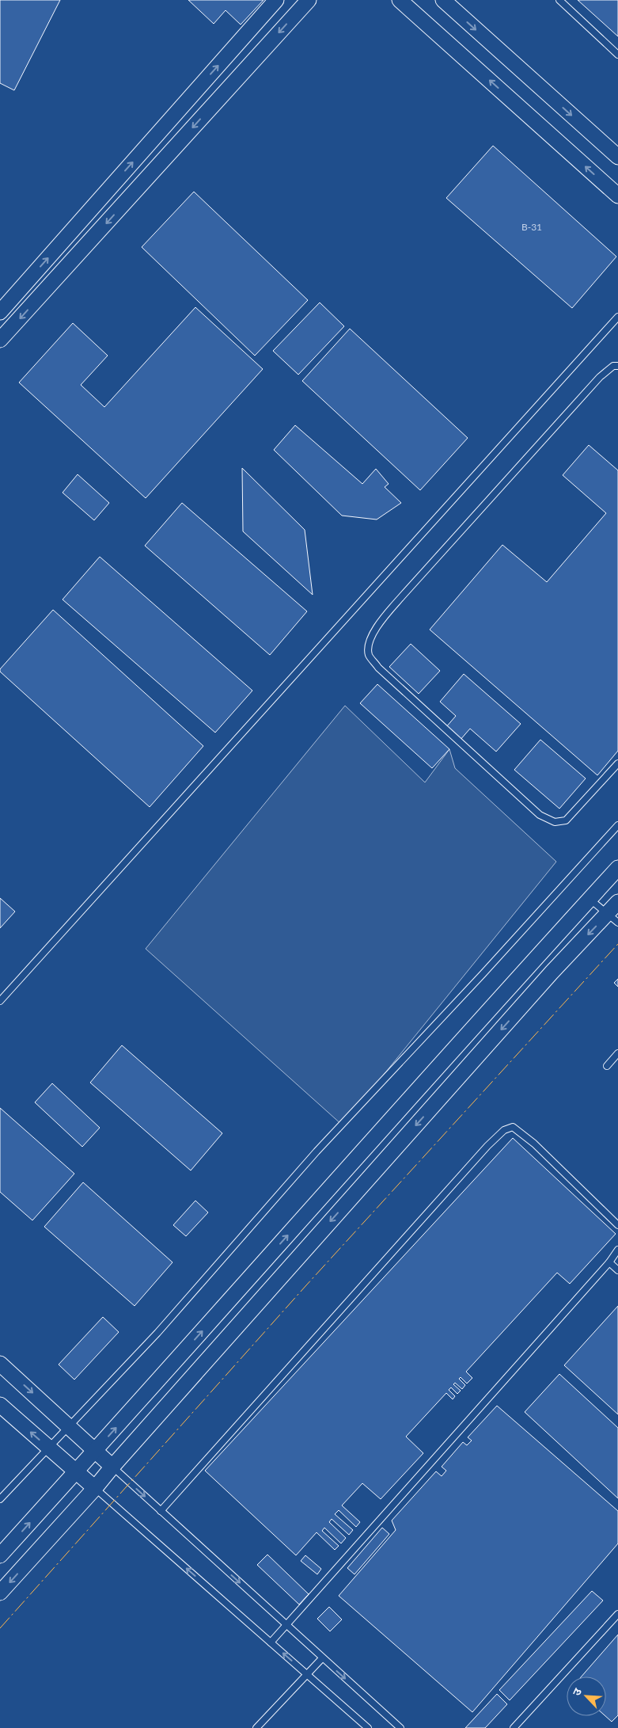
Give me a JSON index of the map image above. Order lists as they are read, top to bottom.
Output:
{
  "house_numbers": ["B-31"],
  "north": "top left"
}
